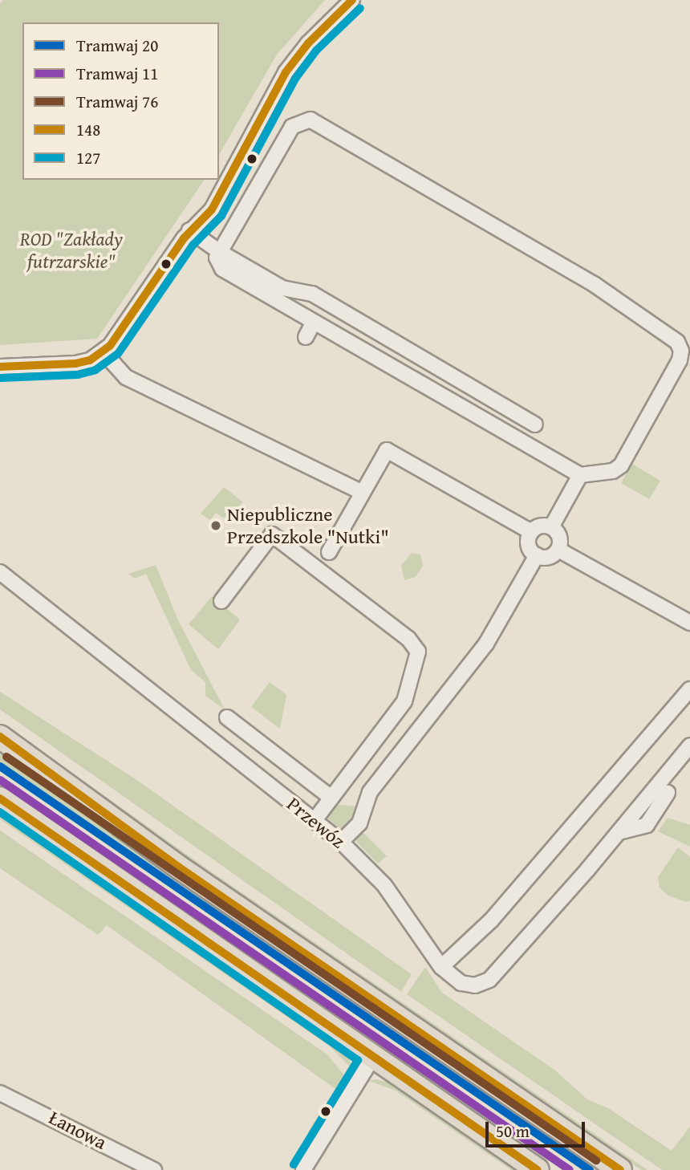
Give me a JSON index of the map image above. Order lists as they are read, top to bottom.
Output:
{
  "streets": {
    "street": ["Przewóz", "Łanowa"]
  },
  "parks": ["ROD \"Zakłady futrzarskie\""],
  "places": ["Niepubliczne Przedszkole \"Nutki\""],
  "lines": [
    "transit line 148",
    "transit line 127",
    "tram line 76",
    "tram line 20",
    "tram line 11"
  ],
  "legend": [
    "Tramwaj 20",
    "Tramwaj 11",
    "Tramwaj 76",
    "148",
    "127"
  ],
  "scale_bar": "50 m"
}
